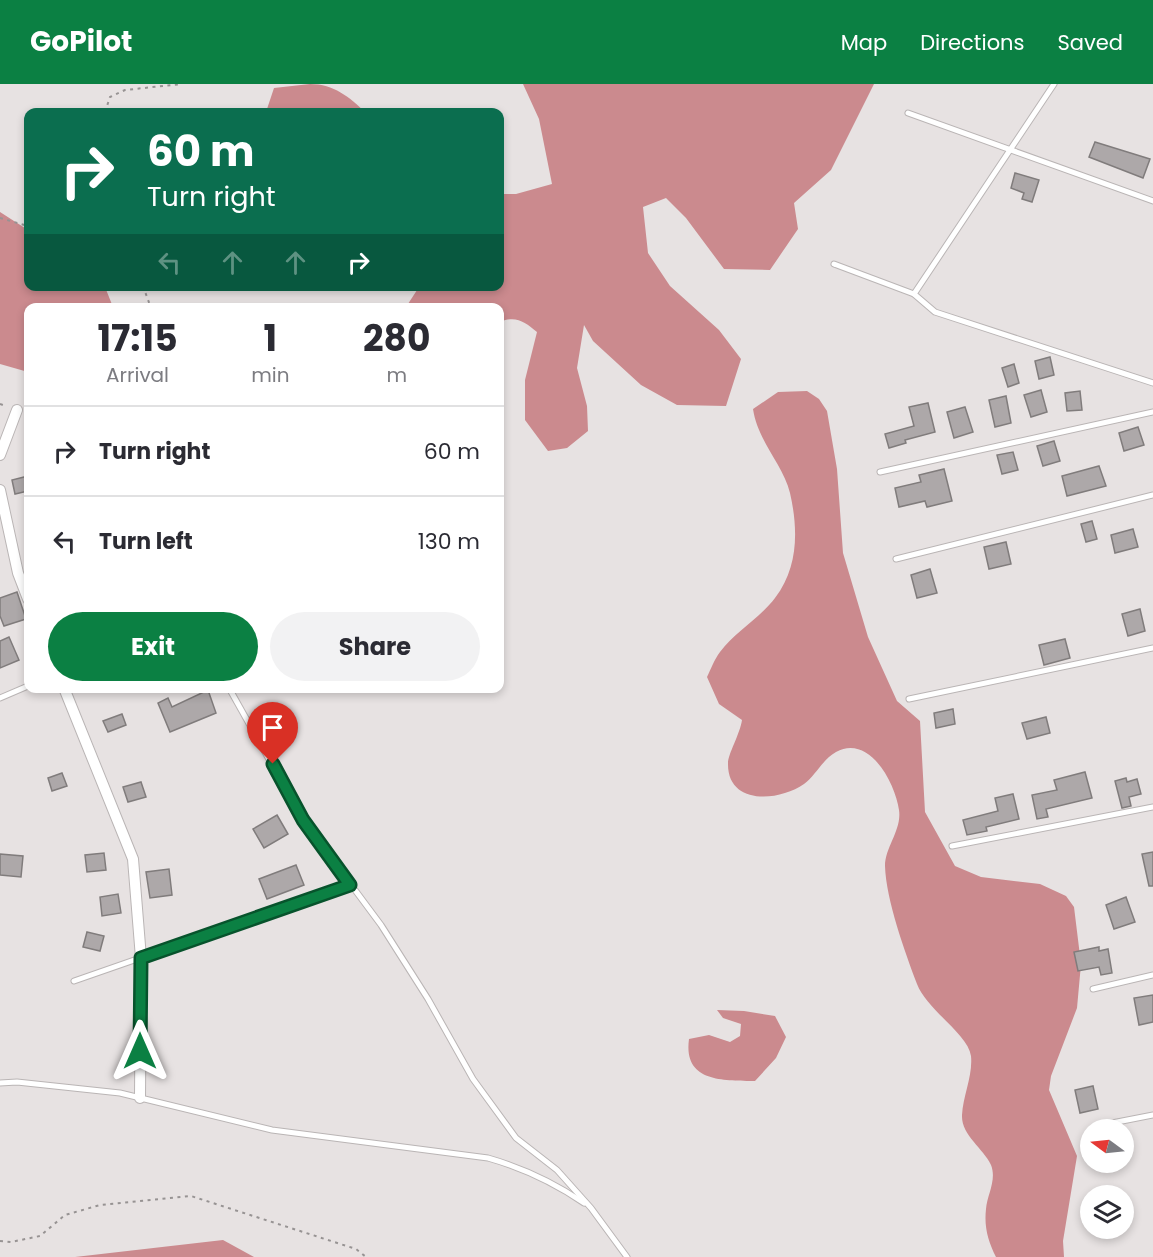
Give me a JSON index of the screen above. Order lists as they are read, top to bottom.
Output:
{
  "north": "left",
  "page": {
    "header": "GoPilot",
    "nav": ["Map", "Directions", "Saved"],
    "turn": ["60 m", "Turn right"],
    "eta": [
      "17:15",
      "Arrival",
      "1",
      "min",
      "280",
      "m"
    ],
    "list": [
      {
        "name": "Turn right",
        "value": "60 m"
      },
      {
        "name": "Turn left",
        "value": "130 m"
      }
    ],
    "buttons": ["Exit", "Share"]
  }
}
